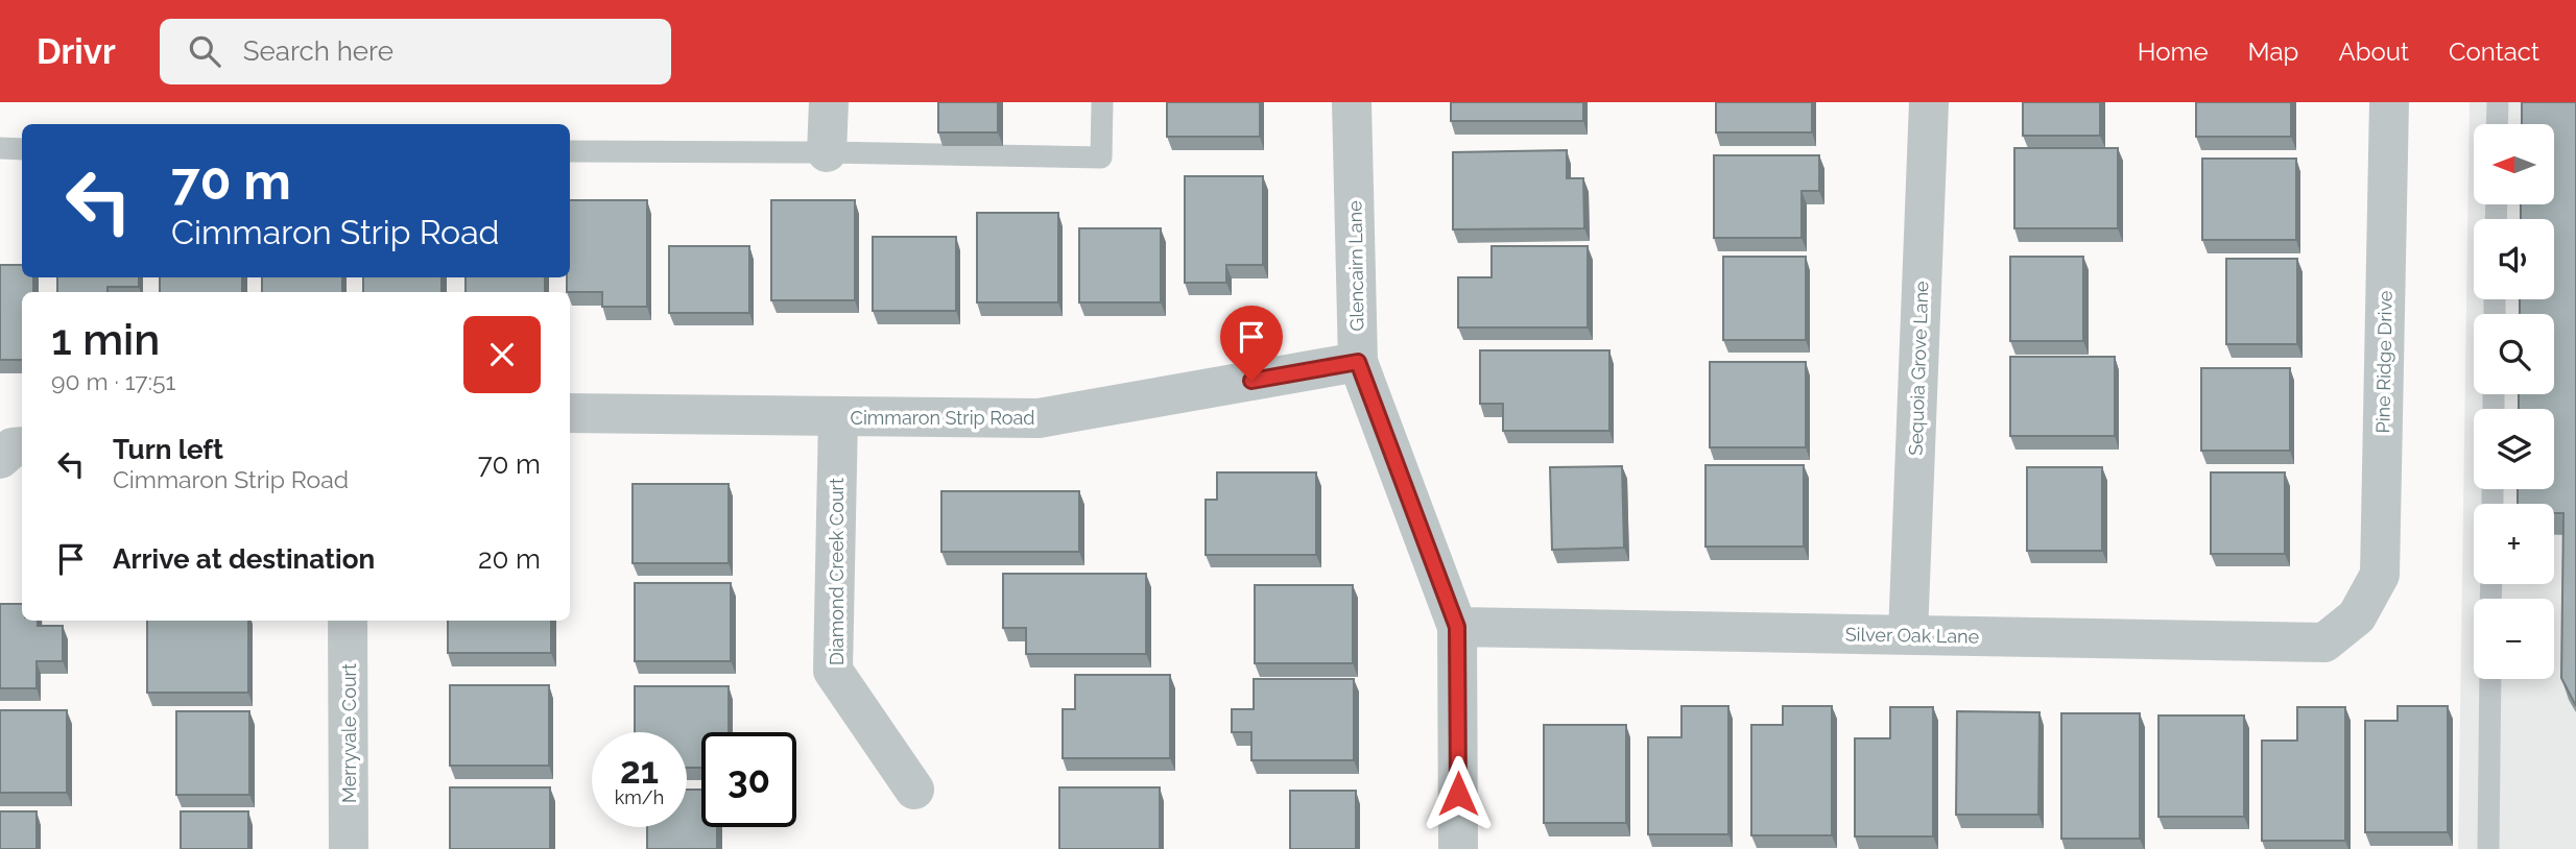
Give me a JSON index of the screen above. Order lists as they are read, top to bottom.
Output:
{
  "streets": {
    "street": [
      "Glencairn Lane",
      "Pine Ridge Drive",
      "Sequoia Grove Lane",
      "Cimmaron Strip Road",
      "Diamond Creek Court",
      "Silver Oak Lane",
      "Merryvale Court"
    ]
  },
  "crossings": [
    ["Glencairn Lane", "Cimmaron Strip Road"],
    ["Glencairn Lane", "Silver Oak Lane"],
    ["Pine Ridge Drive", "Silver Oak Lane"],
    ["Sequoia Grove Lane", "Silver Oak Lane"],
    ["Cimmaron Strip Road", "Diamond Creek Court"]
  ],
  "north": "left",
  "page": {
    "header": "Drivr",
    "search": "Search here",
    "nav": [
      "Home",
      "Map",
      "About",
      "Contact"
    ],
    "map_buttons": ["+", "−"],
    "turn": ["70 m", "Cimmaron Strip Road"],
    "heading": ["1 min", "90 m · 17:51"],
    "list": [
      {
        "name": "Turn left",
        "note": "Cimmaron Strip Road",
        "value": "70 m"
      },
      {
        "name": "Arrive at destination",
        "value": "20 m"
      }
    ],
    "speed": "21 km/h",
    "limit": "30"
  }
}
